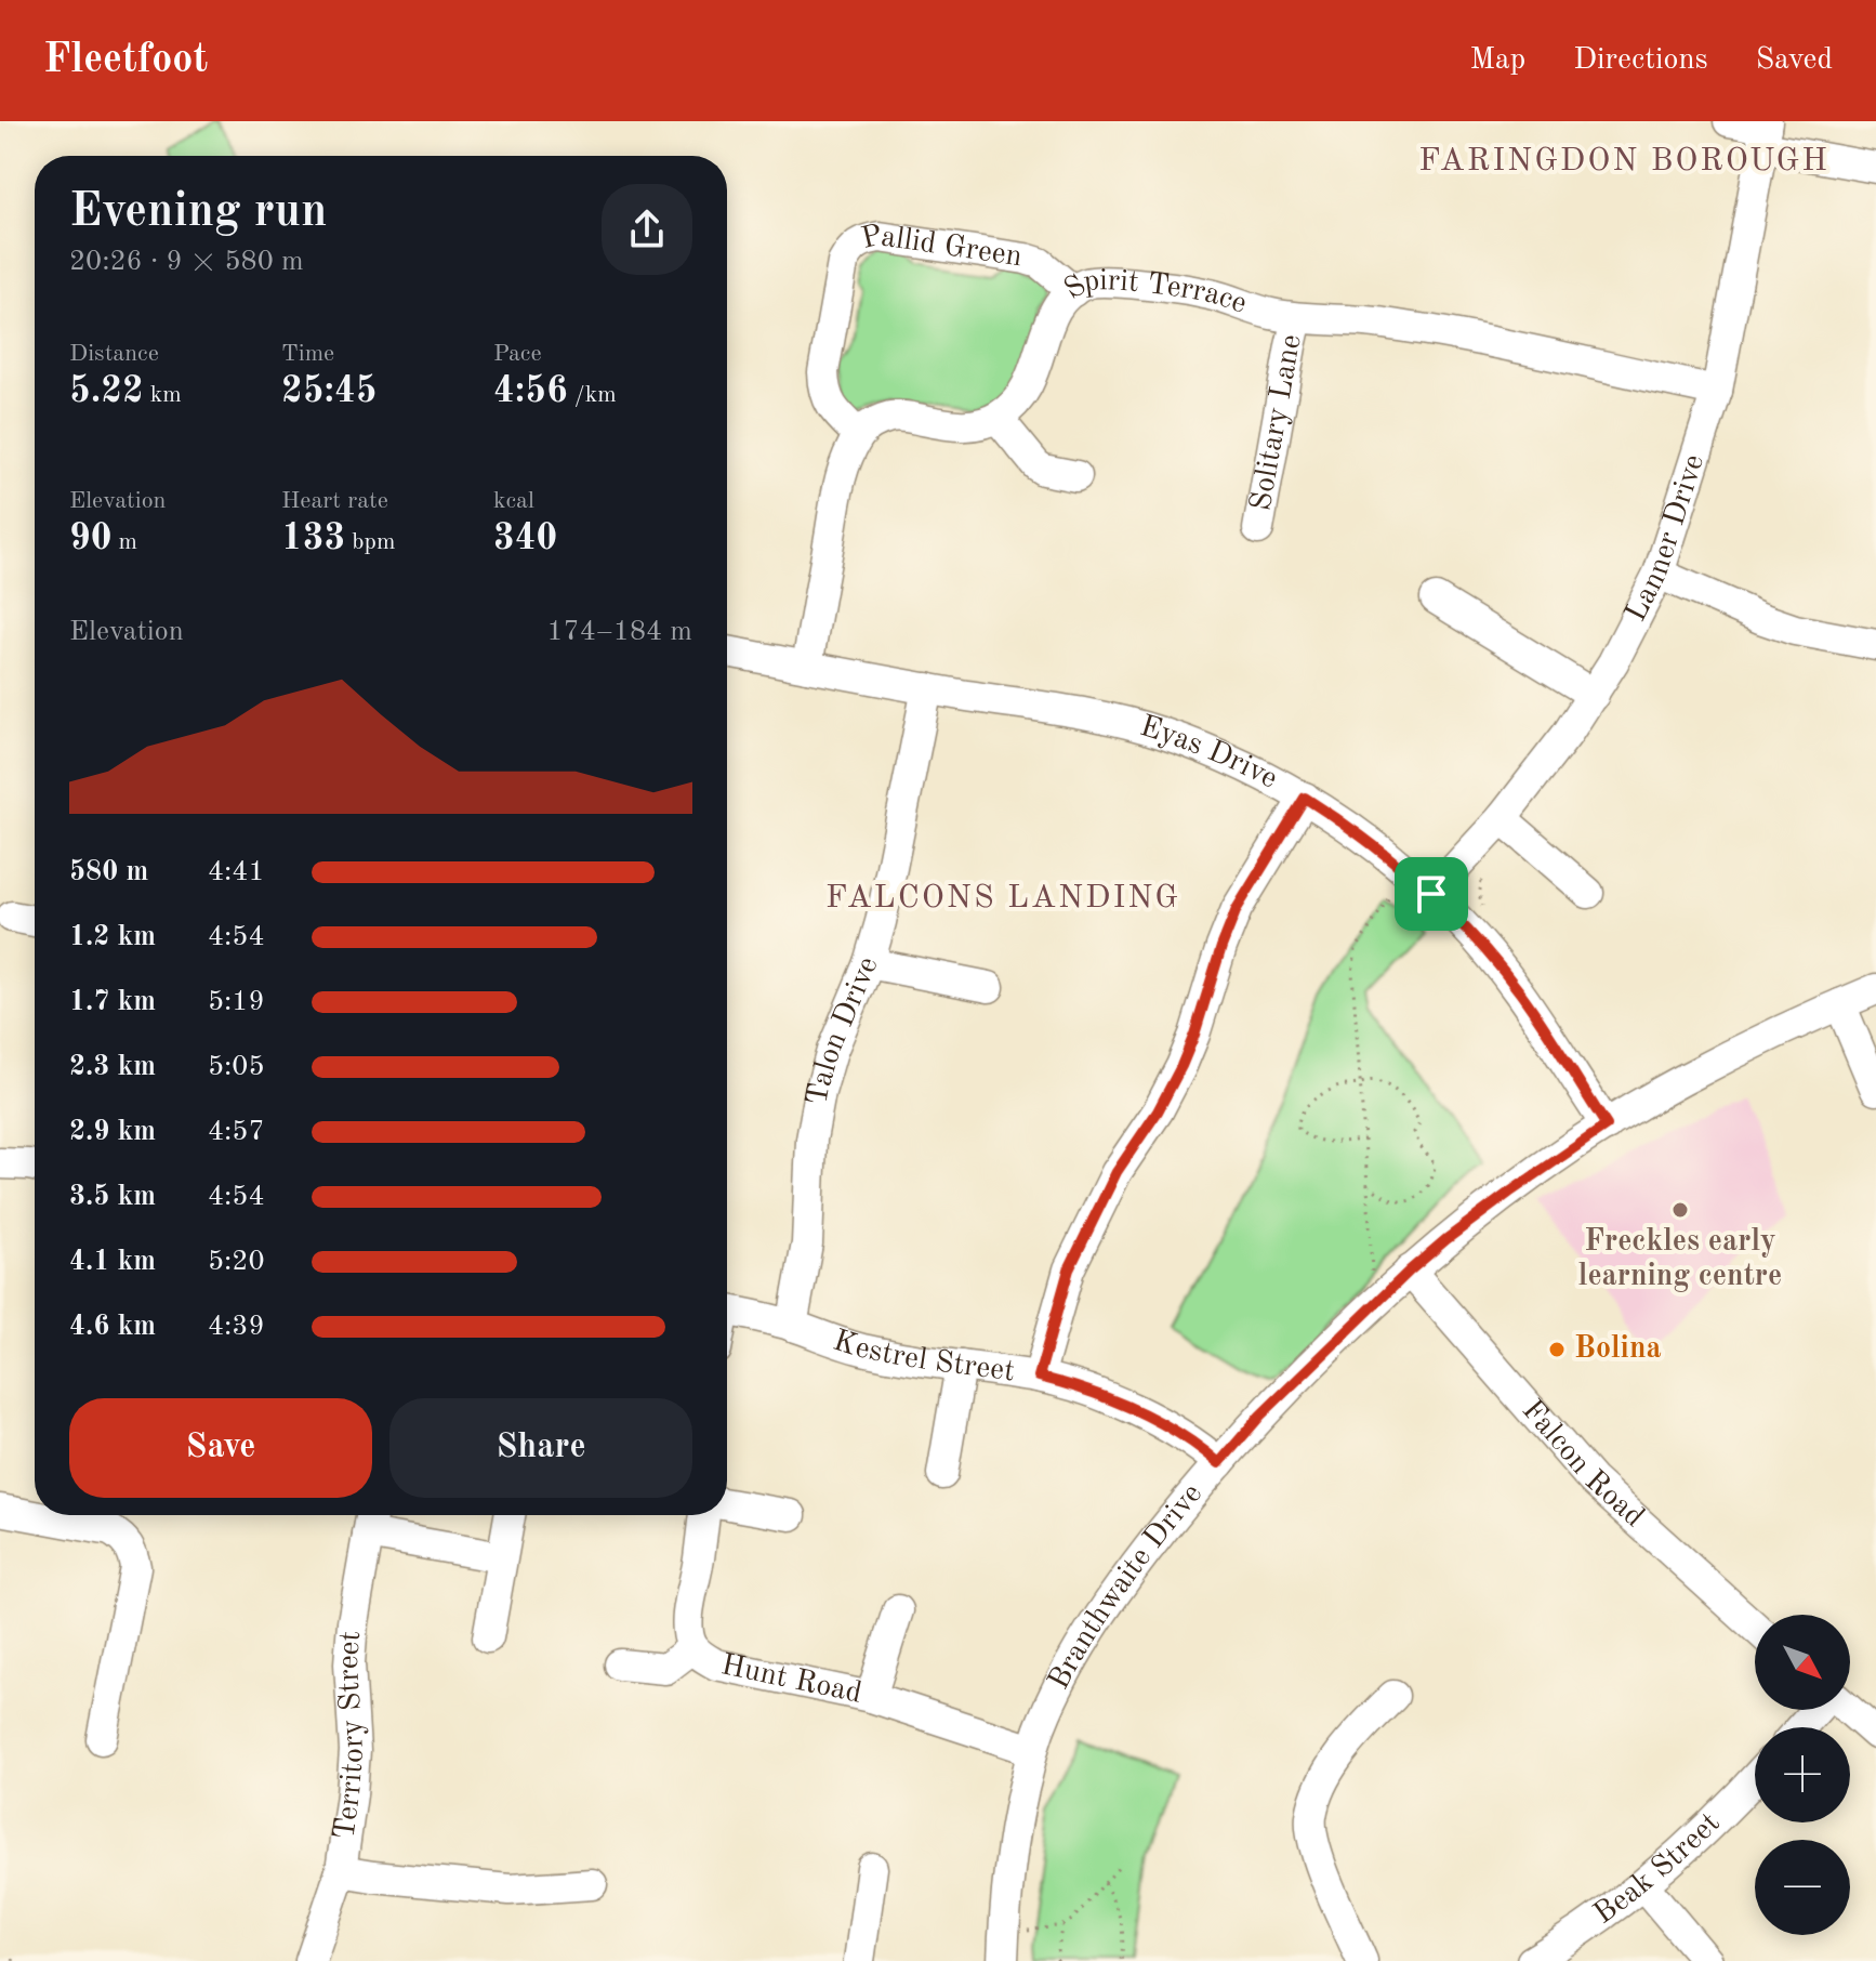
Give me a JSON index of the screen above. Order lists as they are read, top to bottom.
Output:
{
  "streets": {
    "street": [
      "Pallid Green",
      "Spirit Terrace",
      "Solitary Lane",
      "Lanner Drive",
      "Eyas Drive",
      "Talon Drive",
      "Kestrel Street",
      "Falcon Road",
      "Branthwaite Drive",
      "Hunt Road",
      "Territory Street",
      "Beak Street"
    ]
  },
  "crossings": [
    ["Pallid Green", "Spirit Terrace"],
    ["Spirit Terrace", "Solitary Lane"],
    ["Spirit Terrace", "Lanner Drive"],
    ["Lanner Drive", "Eyas Drive"],
    ["Eyas Drive", "Talon Drive"],
    ["Eyas Drive", "Branthwaite Drive"],
    ["Talon Drive", "Kestrel Street"],
    ["Kestrel Street", "Branthwaite Drive"],
    ["Falcon Road", "Branthwaite Drive"],
    ["Branthwaite Drive", "Hunt Road"]
  ],
  "districts": ["FARINGDON BOROUGH", "FALCONS LANDING"],
  "places": ["Freckles early learning centre", "Bolina"],
  "north": "bottom right",
  "page": {
    "header": "Fleetfoot",
    "nav": ["Map", "Directions", "Saved"],
    "heading": ["Evening run", "20:26 · 9 × 580 m"],
    "stats": [
      ["Distance", "5.22 km"],
      ["Time", "25:45"],
      ["Pace", "4:56 /km"],
      ["Elevation", "90 m"],
      ["Heart rate", "133 bpm"],
      ["kcal", "340"]
    ],
    "chart": ["Elevation", "174–184 m"],
    "list": [
      {
        "name": "580 m",
        "note": "4:41"
      },
      {
        "name": "1.2 km",
        "note": "4:54"
      },
      {
        "name": "1.7 km",
        "note": "5:19"
      },
      {
        "name": "2.3 km",
        "note": "5:05"
      },
      {
        "name": "2.9 km",
        "note": "4:57"
      },
      {
        "name": "3.5 km",
        "note": "4:54"
      },
      {
        "name": "4.1 km",
        "note": "5:20"
      },
      {
        "name": "4.6 km",
        "note": "4:39"
      }
    ],
    "buttons": ["Save", "Share"],
    "map_buttons": ["+", "−"]
  }
}
